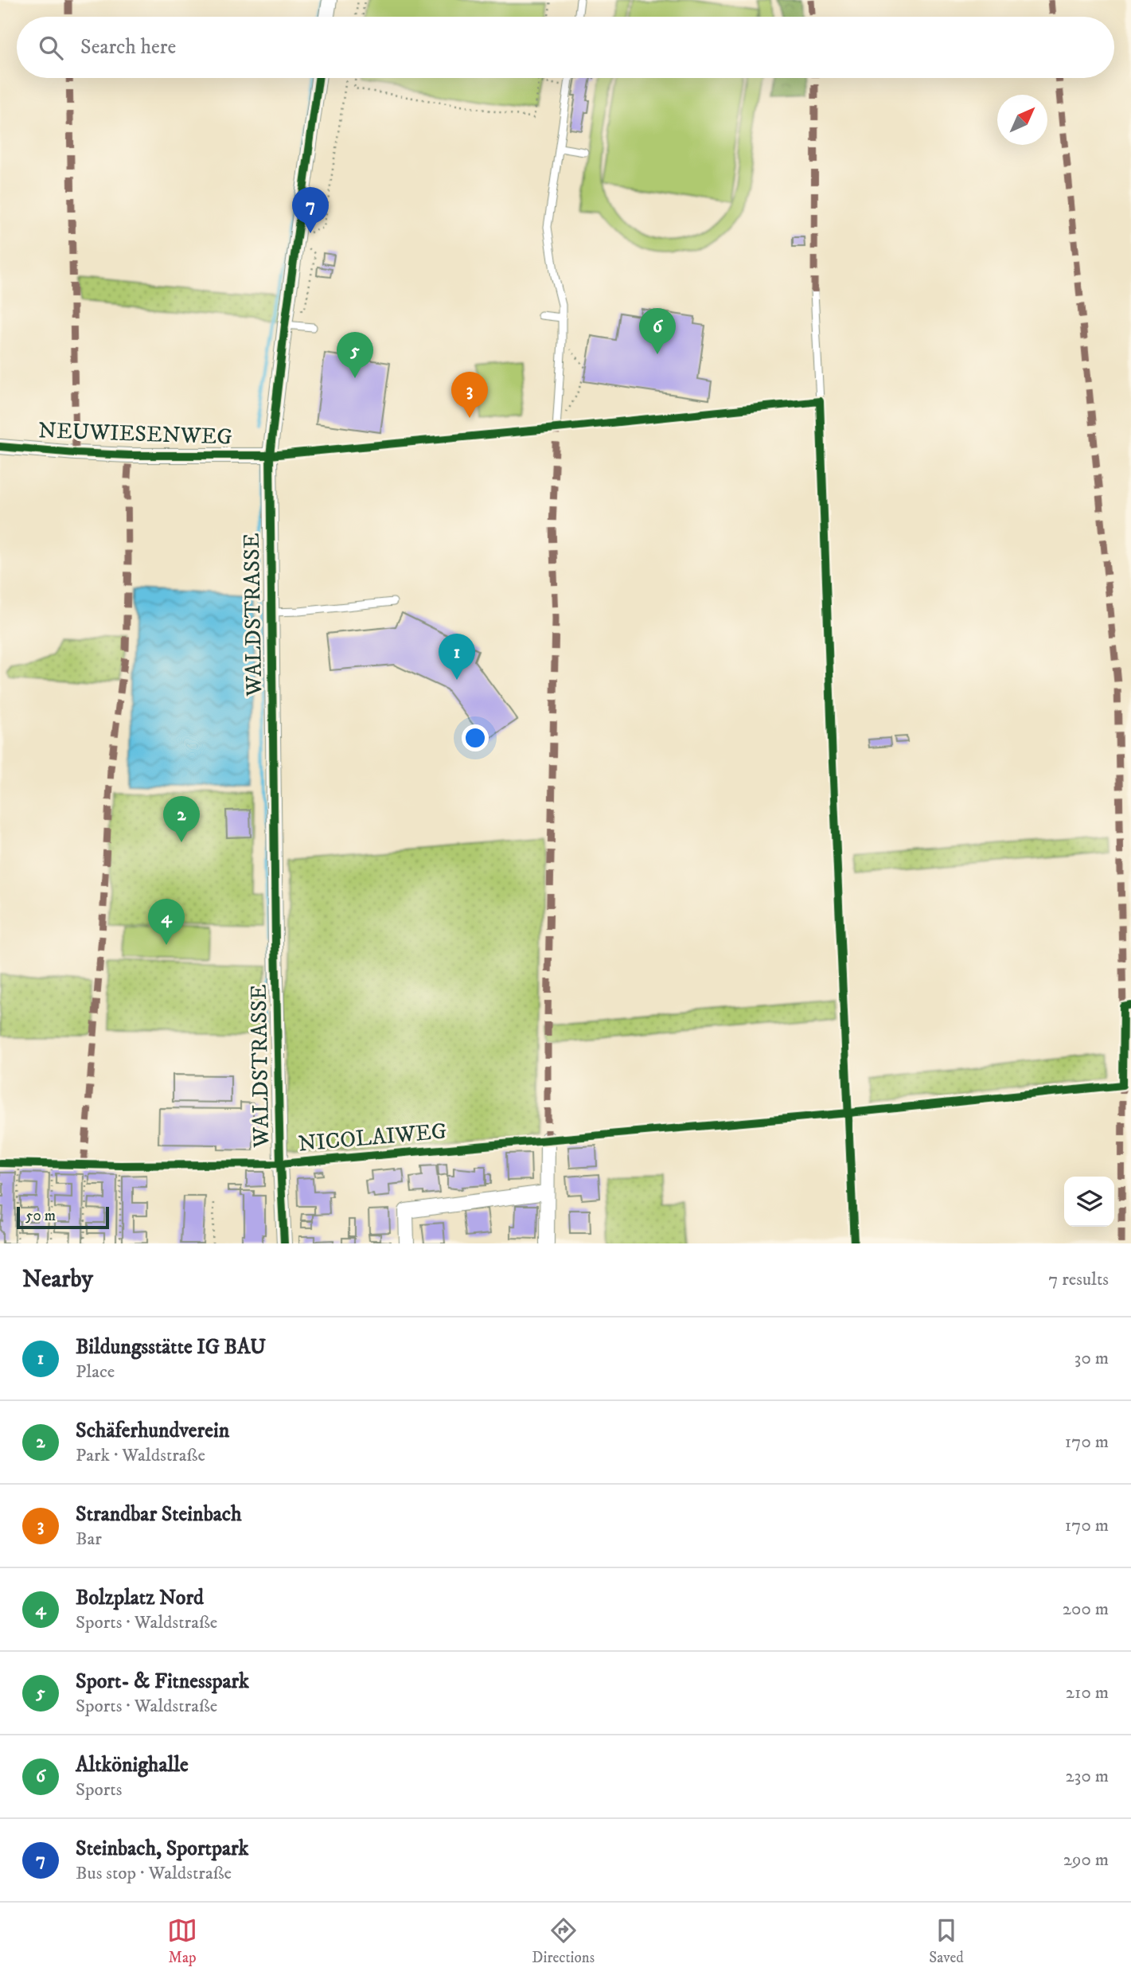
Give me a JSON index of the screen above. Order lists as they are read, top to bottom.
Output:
{
  "streets": {
    "street": ["NEUWIESENWEG", "WALDSTRASSE"],
    "cycle path": ["NICOLAIWEG"]
  },
  "crossings": [
    ["NEUWIESENWEG", "WALDSTRASSE"],
    ["WALDSTRASSE", "NICOLAIWEG"]
  ],
  "scale_bar": "50 m",
  "north": "top right",
  "page": {
    "search": "Search here",
    "pins": [
      "7",
      "6",
      "5",
      "3",
      "1",
      "2",
      "4"
    ],
    "scale": "50 m",
    "heading": ["Nearby", "7 results"],
    "list": [
      {
        "mark": "1",
        "name": "Bildungsstätte IG BAU",
        "note": "Place",
        "value": "30 m"
      },
      {
        "mark": "2",
        "name": "Schäferhundverein",
        "note": "Park · Waldstraße",
        "value": "170 m"
      },
      {
        "mark": "3",
        "name": "Strandbar Steinbach",
        "note": "Bar",
        "value": "170 m"
      },
      {
        "mark": "4",
        "name": "Bolzplatz Nord",
        "note": "Sports · Waldstraße",
        "value": "200 m"
      },
      {
        "mark": "5",
        "name": "Sport- & Fitnesspark",
        "note": "Sports · Waldstraße",
        "value": "210 m"
      },
      {
        "mark": "6",
        "name": "Altkönighalle",
        "note": "Sports",
        "value": "230 m"
      },
      {
        "mark": "7",
        "name": "Steinbach, Sportpark",
        "note": "Bus stop · Waldstraße",
        "value": "290 m"
      }
    ],
    "nav": ["Map", "Directions", "Saved"]
  }
}
